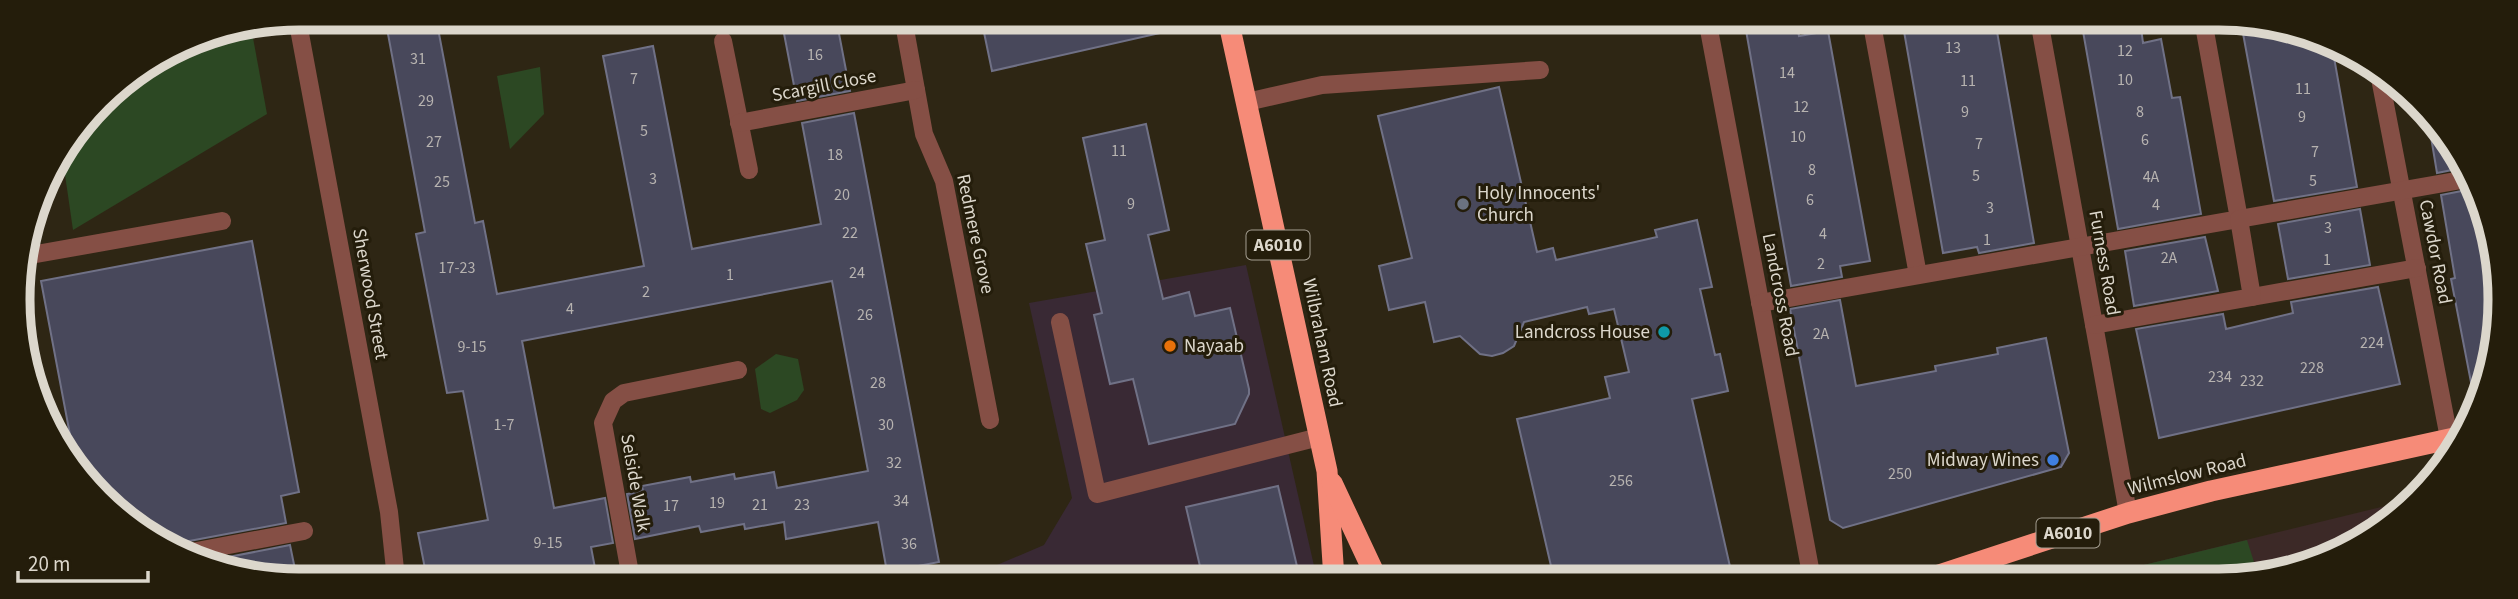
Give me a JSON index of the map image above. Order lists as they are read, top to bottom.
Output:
{
  "streets": {
    "highway": ["A6010", "Wilbraham Road", "Wilmslow Road"],
    "street": [
      "Scargill Close",
      "Redmere Grove",
      "Cawdor Road",
      "Furness Road",
      "Sherwood Street",
      "Landcross Road",
      "Selside Walk"
    ]
  },
  "crossings": [
    ["Scargill Close", "Redmere Grove"],
    ["Furness Road", "Wilmslow Road"]
  ],
  "places": [
    "Holy Innocents' Church",
    "Landcross House",
    "Nayaab",
    "Midway Wines"
  ],
  "house_numbers": [
    "13",
    "12",
    "16",
    "31",
    "14",
    "7",
    "10",
    "11",
    "11",
    "29",
    "12",
    "9",
    "8",
    "9",
    "5",
    "10",
    "6",
    "27",
    "7",
    "11",
    "7",
    "18",
    "8",
    "5",
    "4A",
    "3",
    "5",
    "25",
    "20",
    "6",
    "9",
    "4",
    "3",
    "3",
    "22",
    "4",
    "1",
    "2A",
    "1",
    "2",
    "17-23",
    "24",
    "1",
    "2",
    "4",
    "26",
    "2A",
    "224",
    "9-15",
    "228",
    "234",
    "232",
    "28",
    "1-7",
    "30",
    "32",
    "250",
    "256",
    "34",
    "19",
    "21",
    "23",
    "17",
    "9-15",
    "36"
  ],
  "scale_bar": "20 m"
}
